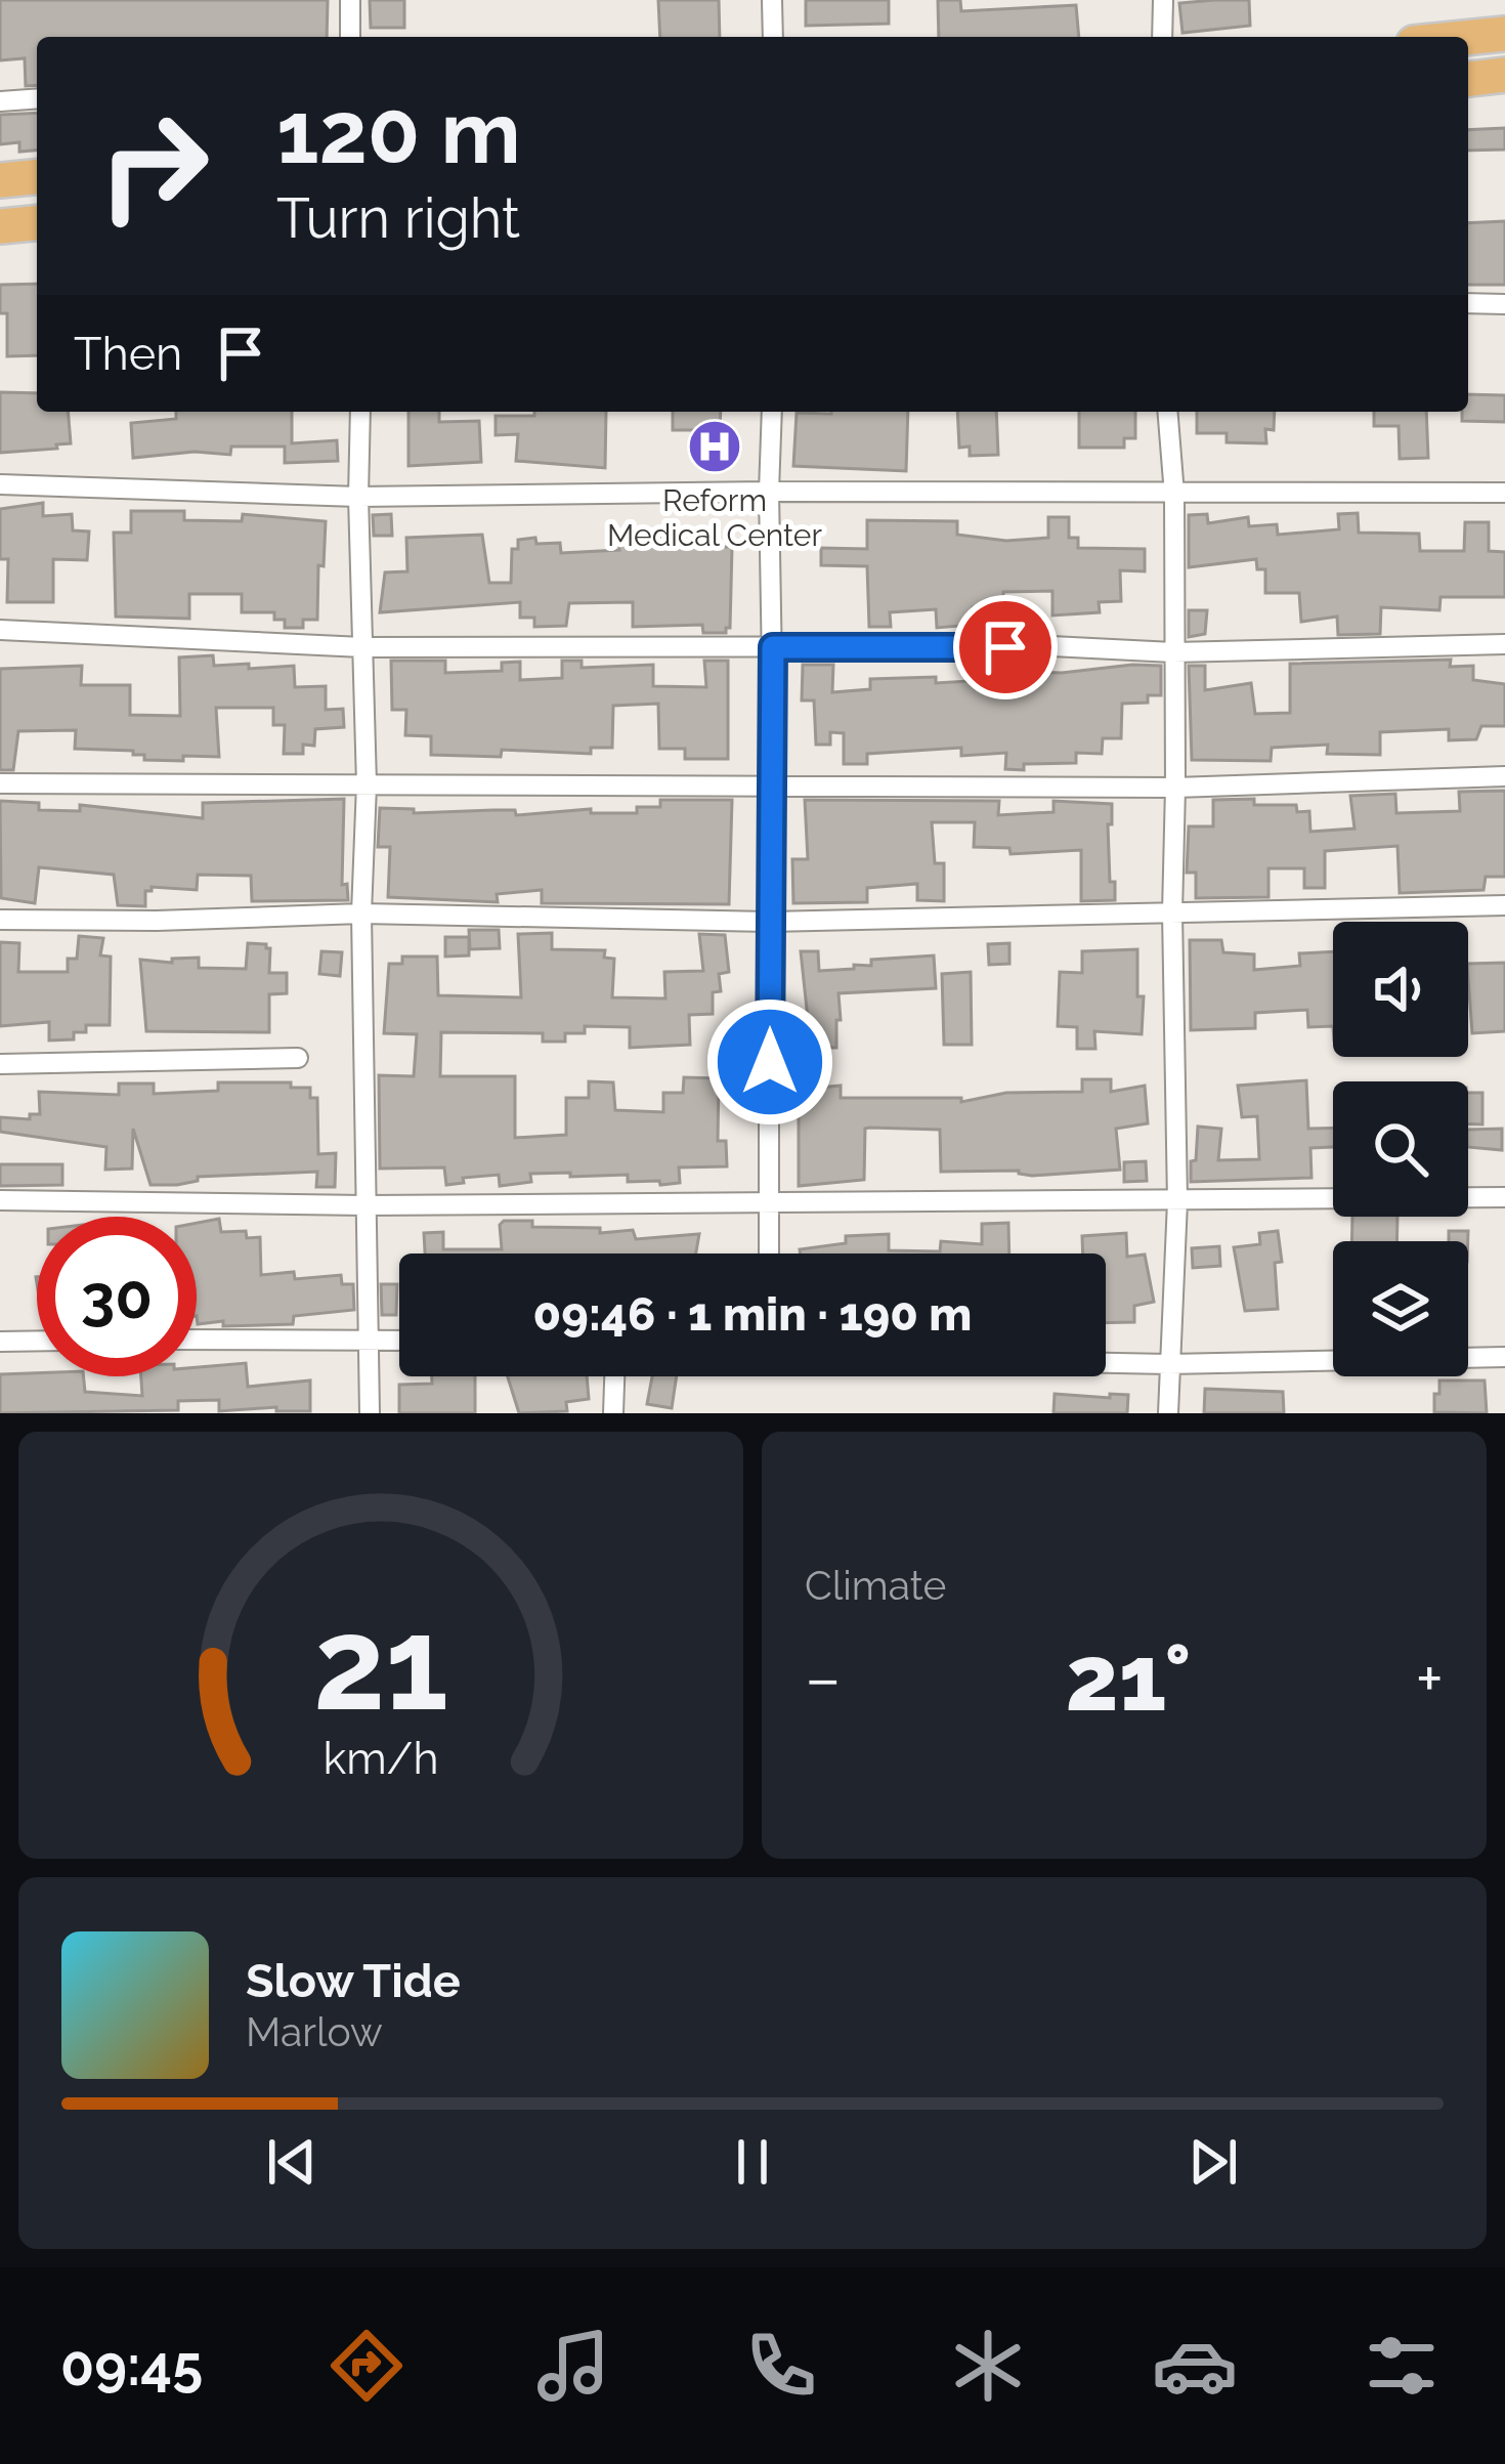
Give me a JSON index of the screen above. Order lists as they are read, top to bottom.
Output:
{
  "places": {
    "hospital": ["Reform Medical Center"]
  },
  "page": {
    "turn": ["120 m", "Turn right"],
    "then": "Then",
    "limit": "30",
    "trip": "09:46 · 1 min · 190 m",
    "tile": "Climate",
    "heat": ["−", "21°", "+"],
    "song": ["Slow Tide", "Marlow"],
    "tabs": "09:45",
    "gauge": ["21", "km/h"]
  }
}
